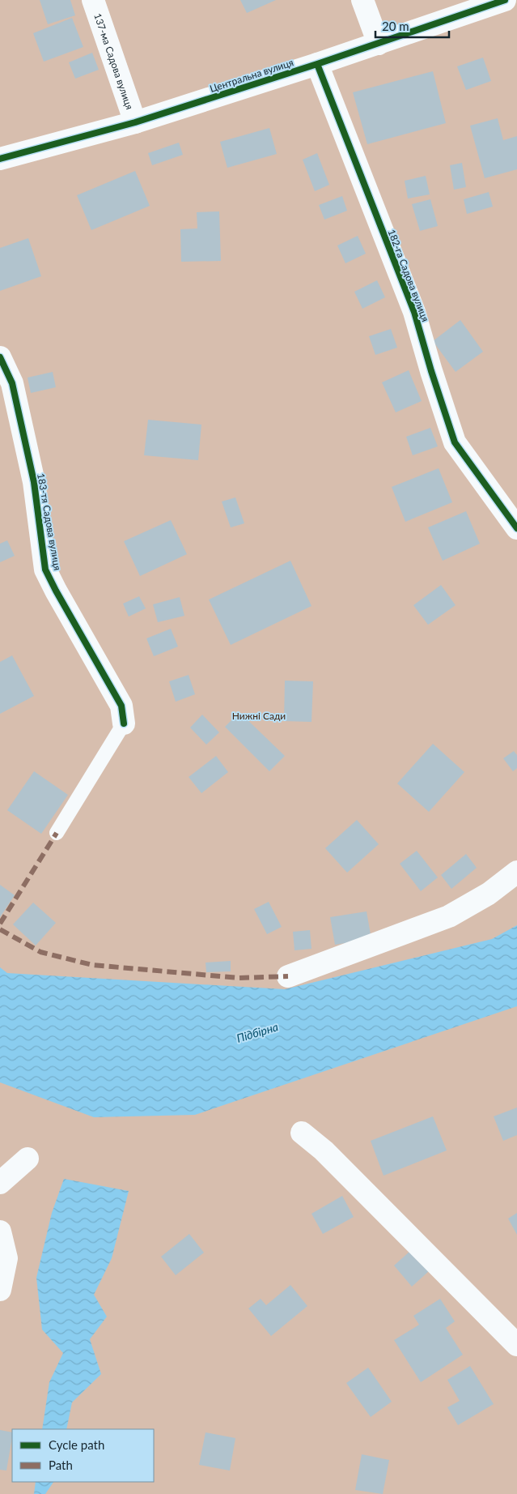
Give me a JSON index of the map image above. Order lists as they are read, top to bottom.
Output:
{
  "streets": {
    "street": [
      "137-ма Садова вулиця",
      "Центральна вулиця",
      "182-га Садова вулиця",
      "183-тя Садова вулиця"
    ]
  },
  "crossings": [
    ["137-ма Садова вулиця", "Центральна вулиця"],
    ["Центральна вулиця", "182-га Садова вулиця"]
  ],
  "water": ["Підбірна"],
  "parks": ["Нижні Сади"],
  "legend": ["Cycle path", "Path"],
  "scale_bar": "20 m"
}
